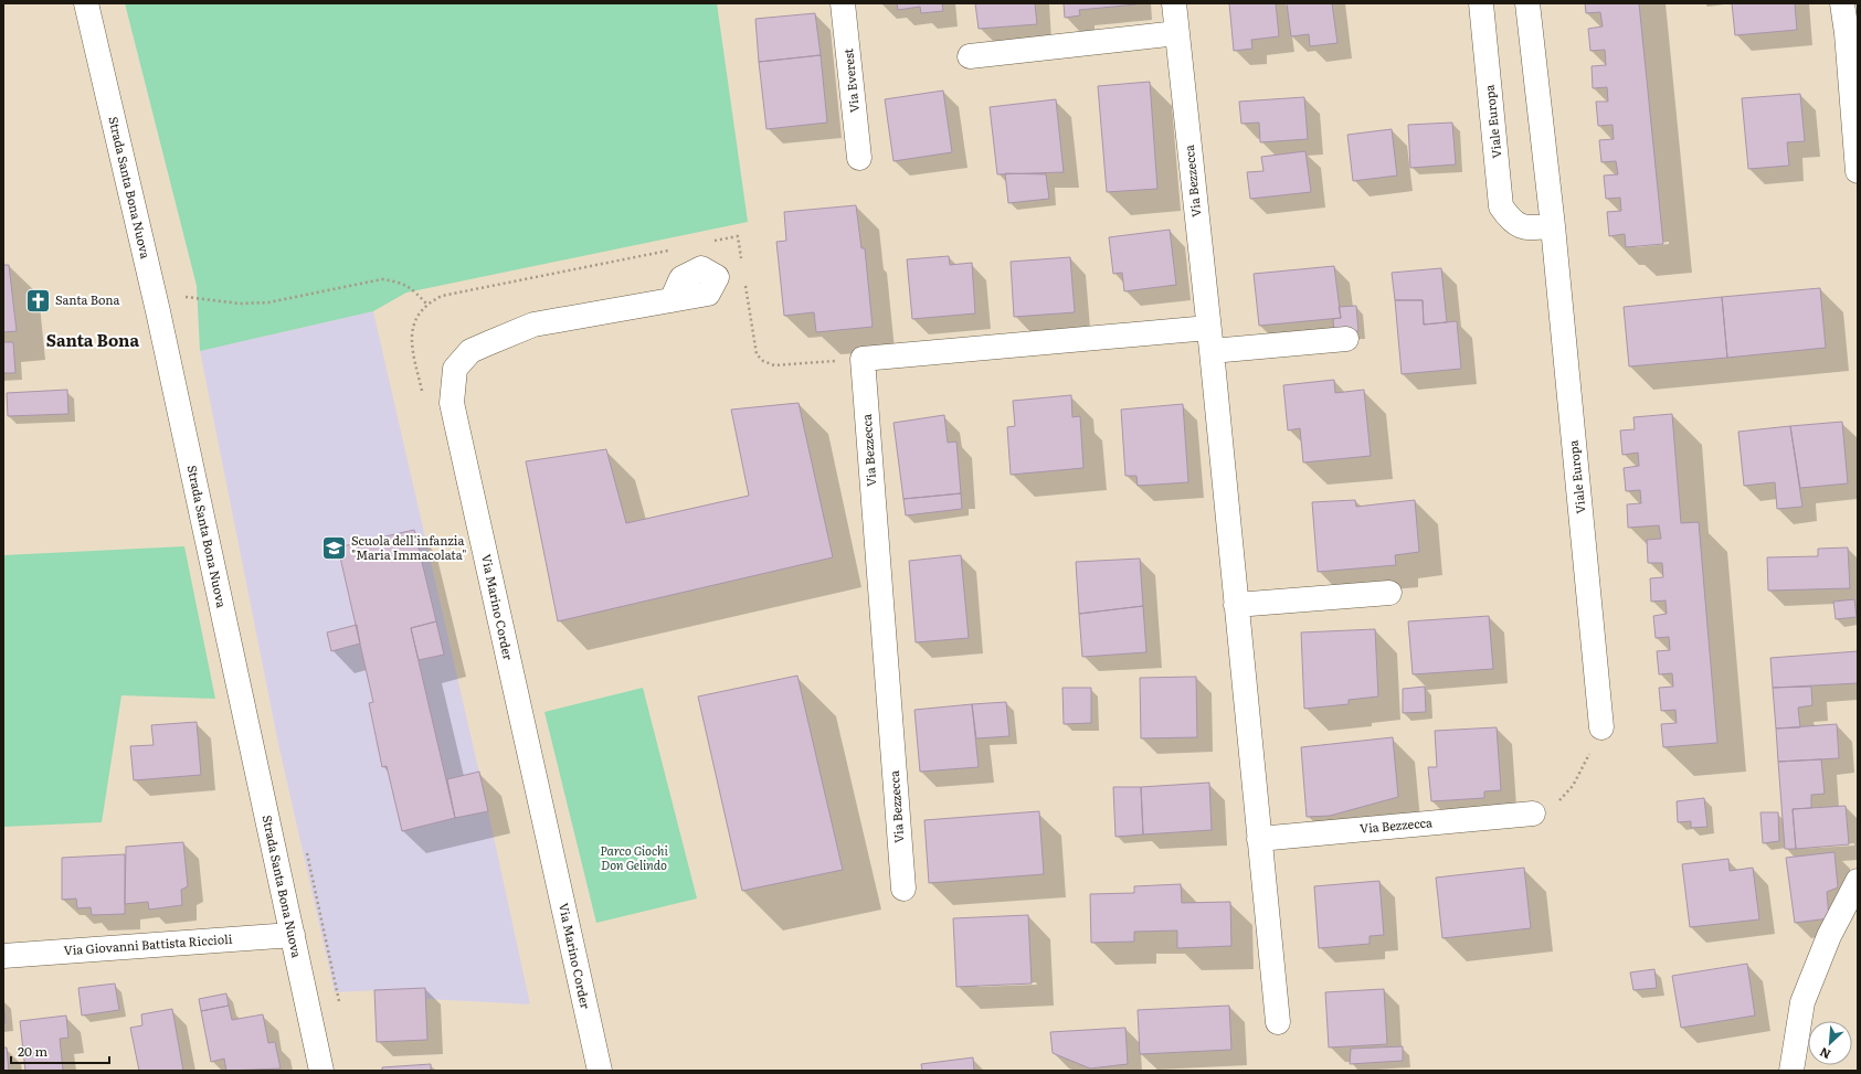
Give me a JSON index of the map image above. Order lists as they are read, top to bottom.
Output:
{
  "streets": {
    "street": [
      "Via Everest",
      "Viale Europa",
      "Via Bezzecca",
      "Strada Santa Bona Nuova",
      "Via Marino Corder",
      "Via Giovanni Battista Riccioli"
    ]
  },
  "crossings": [
    ["Strada Santa Bona Nuova", "Via Giovanni Battista Riccioli"]
  ],
  "districts": ["Santa Bona"],
  "parks": ["Parco Giochi Don Gelindo"],
  "places": {
    "church": ["Santa Bona"],
    "school or university": ["Scuola dell'infanzia \"Maria Immacolata\""]
  },
  "scale_bar": "20 m",
  "north": "bottom left"
}
